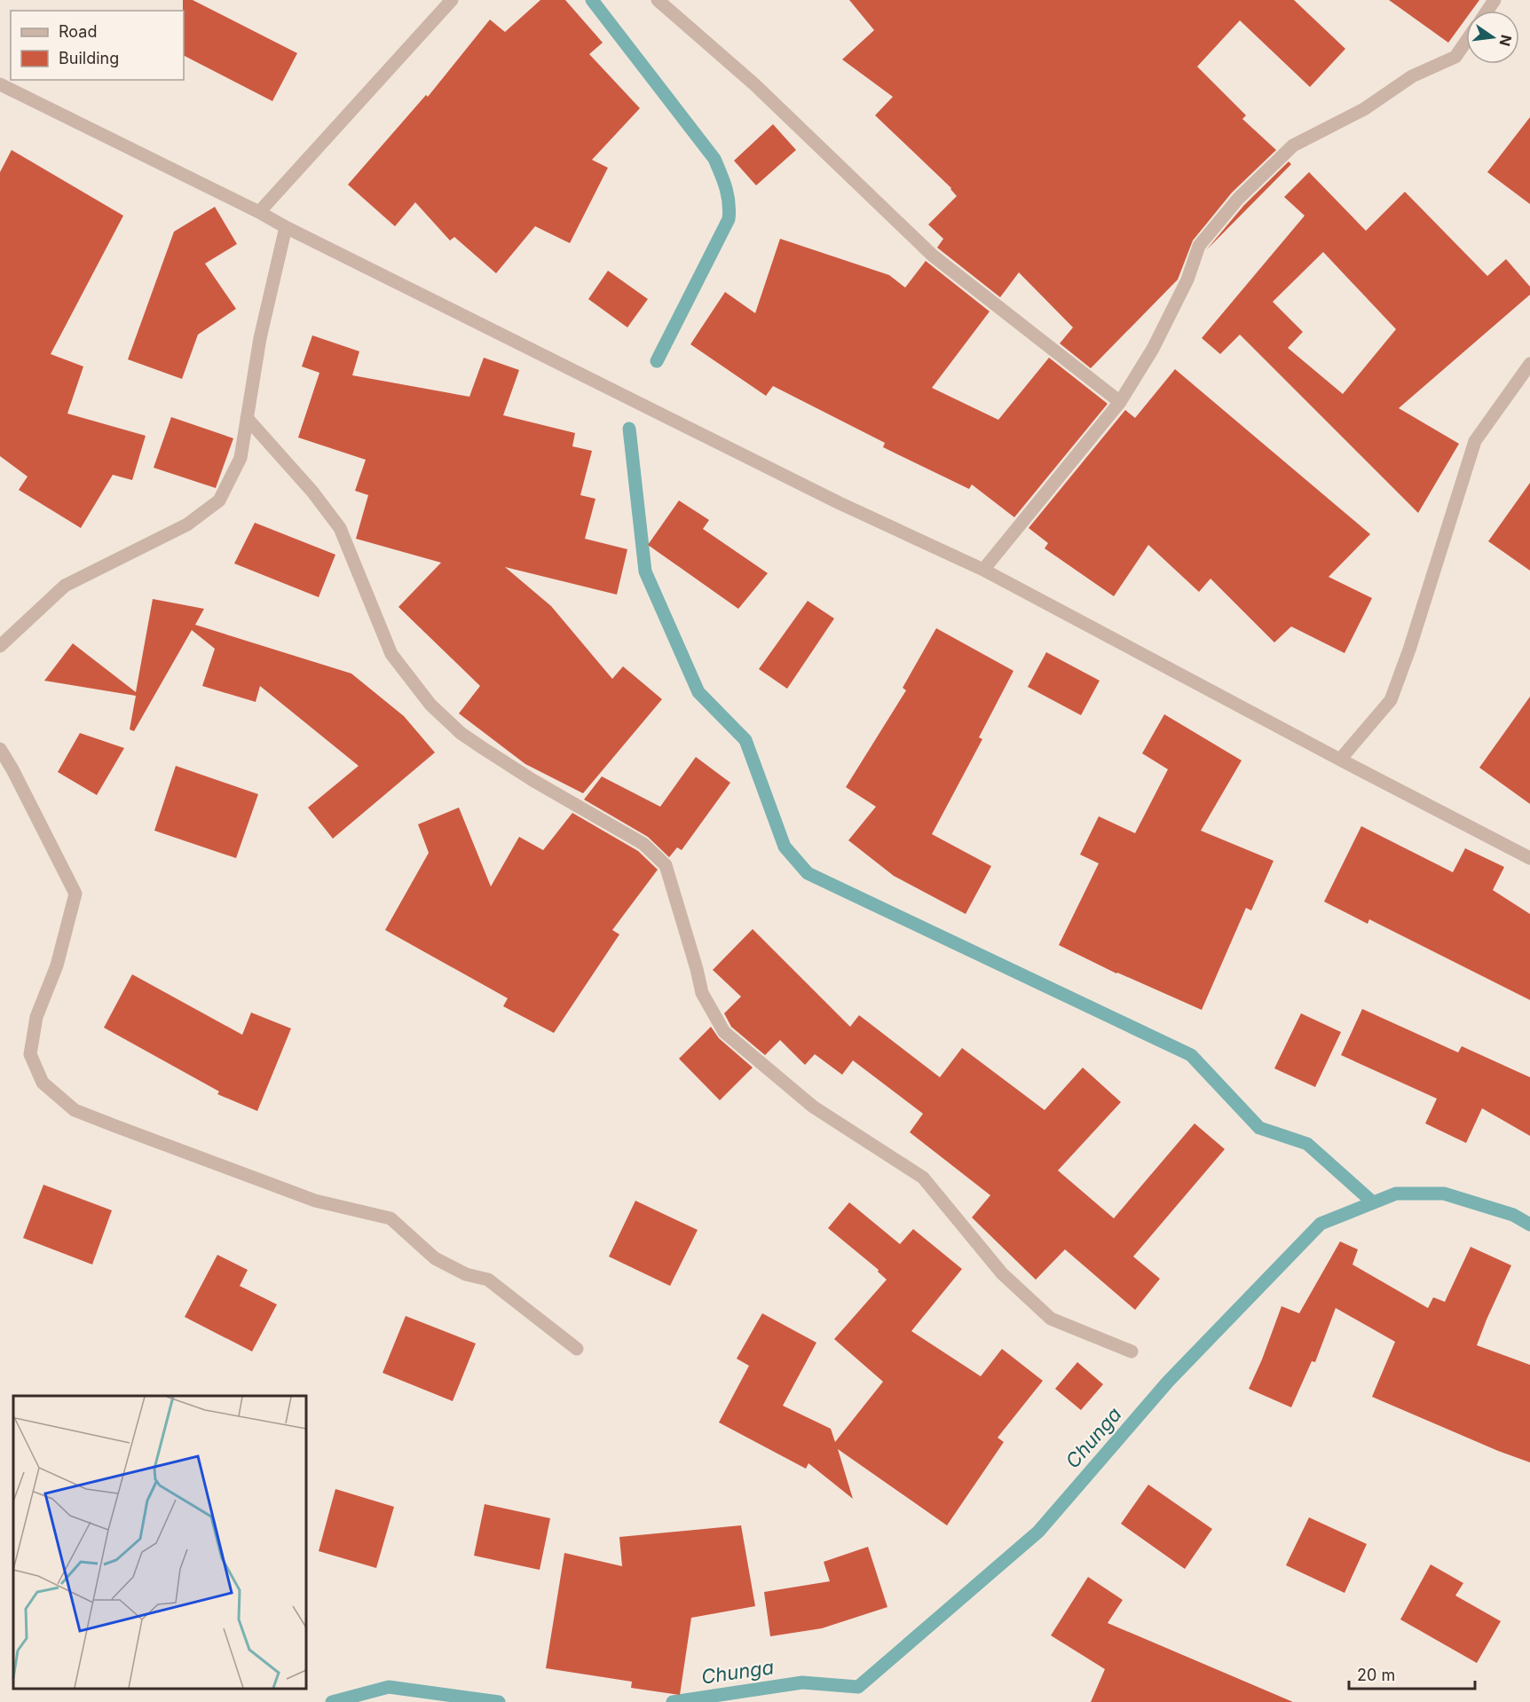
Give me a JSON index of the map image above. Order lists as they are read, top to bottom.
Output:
{
  "water": ["Chunga"],
  "legend": ["Road", "Building"],
  "scale_bar": "20 m",
  "north": "right"
}
